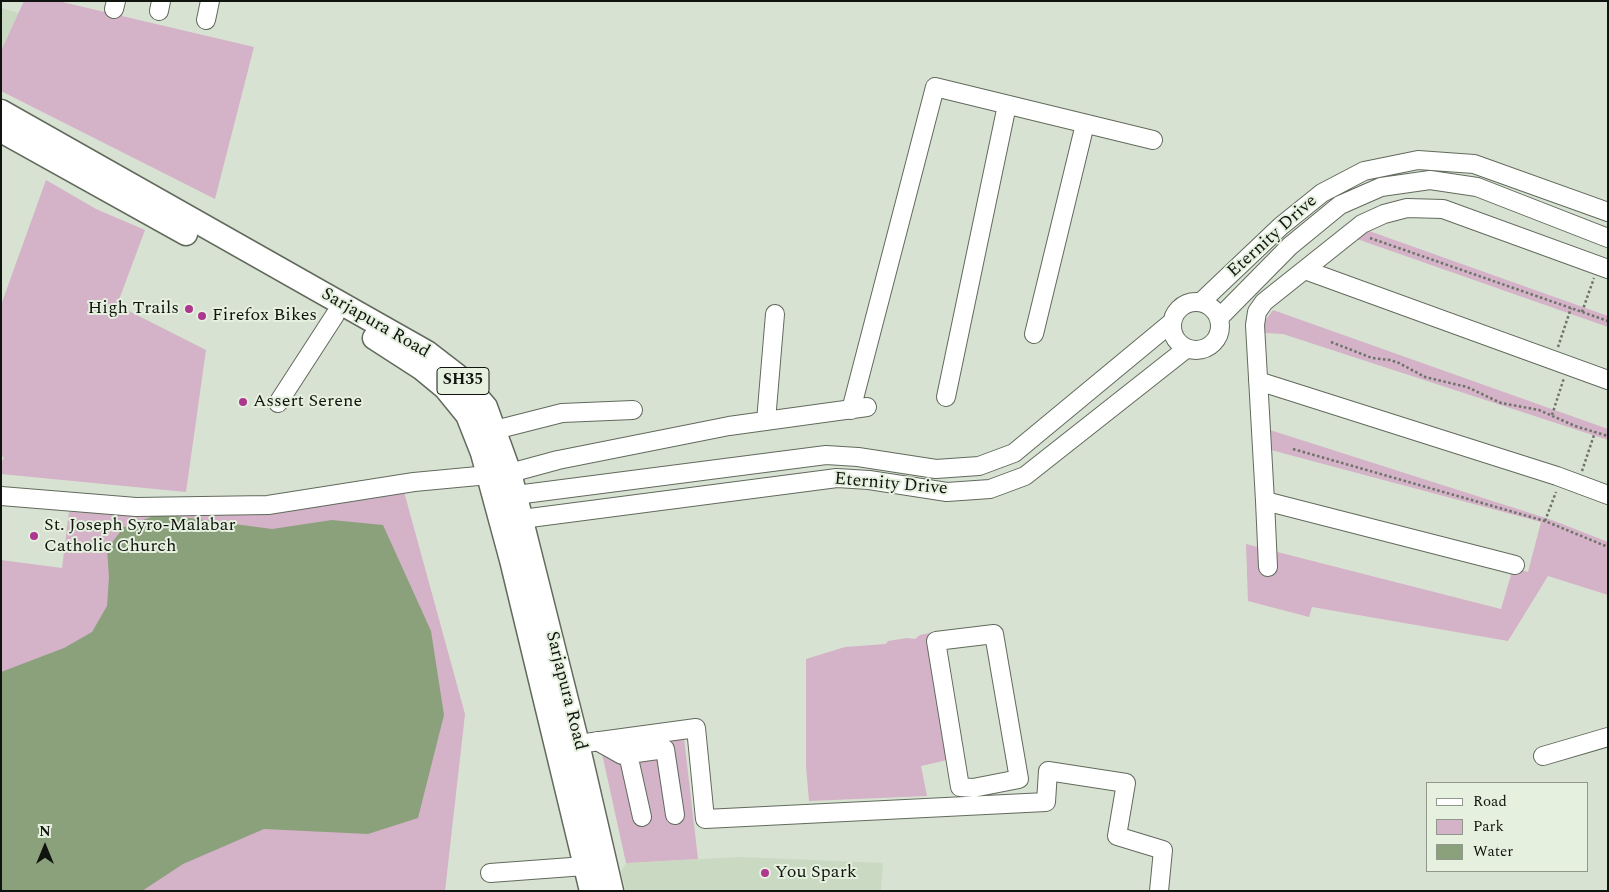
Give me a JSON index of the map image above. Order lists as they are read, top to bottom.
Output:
{
  "streets": {
    "main road": ["Sarjapura Road", "SH35"],
    "street": ["Eternity Drive"]
  },
  "crossings": [
    ["Eternity Drive", "Sarjapura Road"]
  ],
  "places": [
    "High Trails",
    "Firefox Bikes",
    "Assert Serene",
    "St. Joseph Syro-Malabar Catholic Church",
    "You Spark"
  ],
  "legend": ["Road", "Park", "Water"],
  "north": "top"
}
